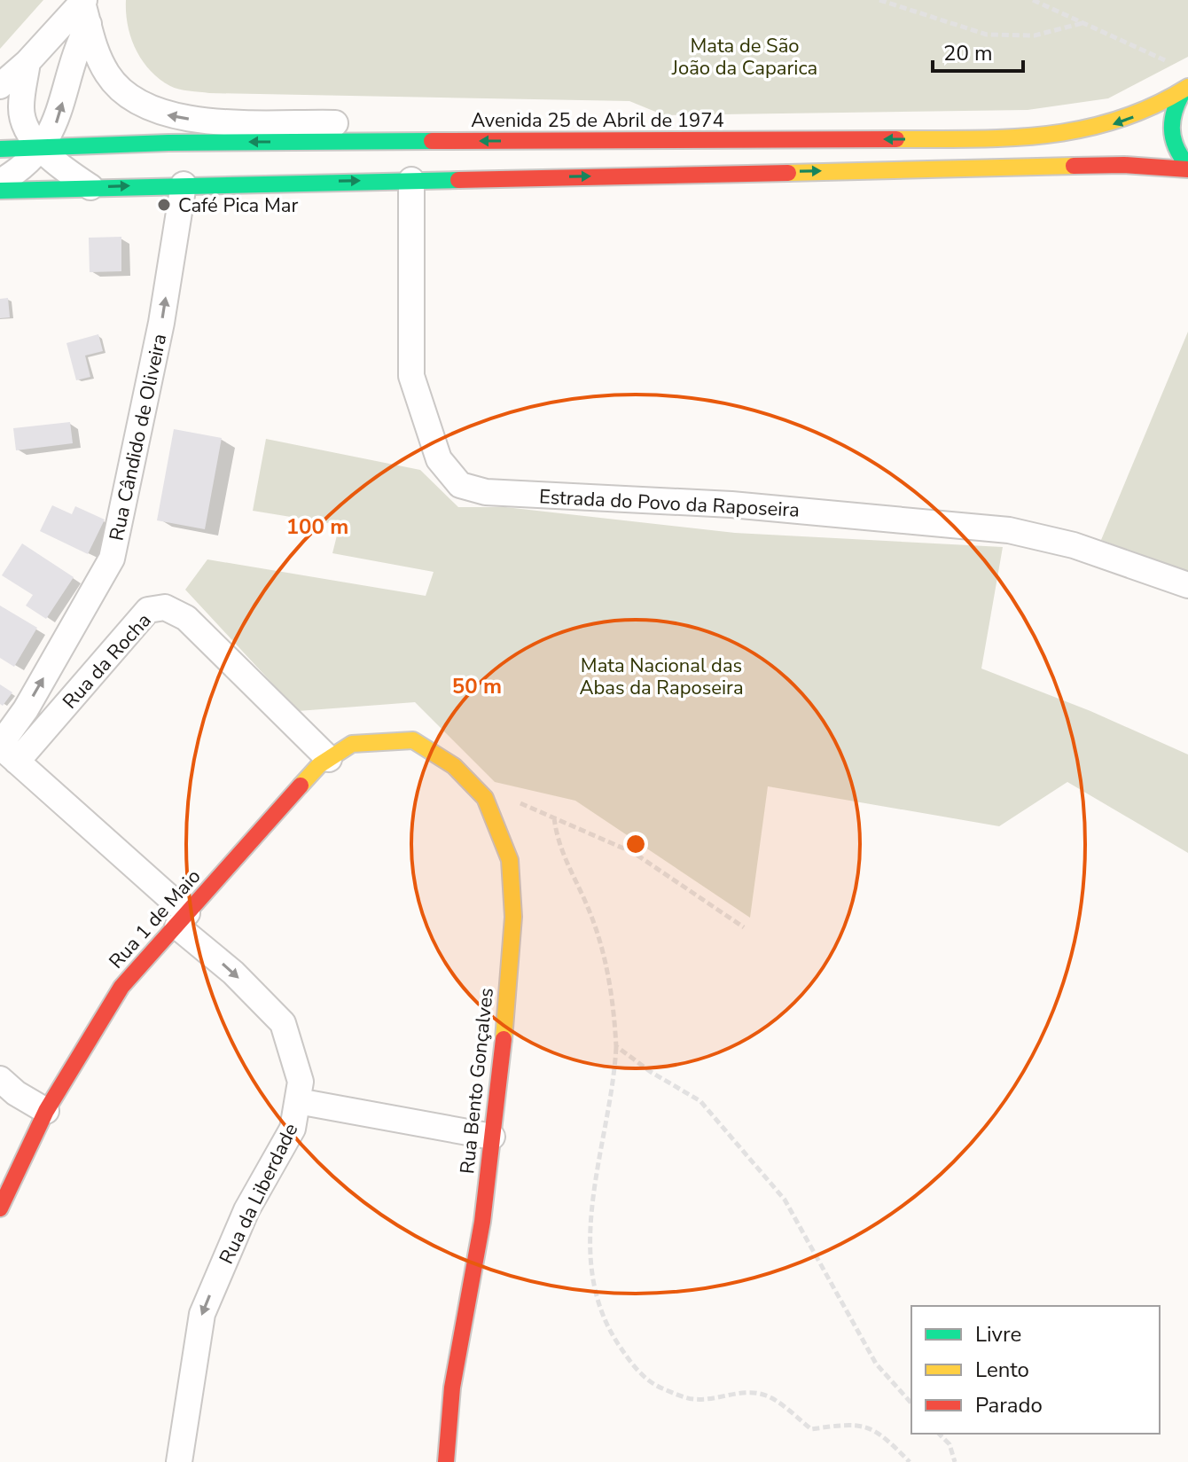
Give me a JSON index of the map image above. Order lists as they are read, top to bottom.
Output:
{
  "streets": {
    "main road": ["Avenida 25 de Abril de 1974", "Rua 1 de Maio", "Rua Bento Gonçalves"],
    "street": [
      "Rua Cândido de Oliveira",
      "Estrada do Povo da Raposeira",
      "Rua da Rocha",
      "Rua da Liberdade"
    ]
  },
  "crossings": [
    ["Avenida 25 de Abril de 1974", "Rua Cândido de Oliveira"],
    ["Avenida 25 de Abril de 1974", "Estrada do Povo da Raposeira"],
    ["Rua Cândido de Oliveira", "Rua da Rocha"],
    ["Rua Cândido de Oliveira", "Rua da Liberdade"],
    ["Rua da Rocha", "Rua 1 de Maio"],
    ["Rua da Rocha", "Rua da Liberdade"],
    ["Rua 1 de Maio", "Rua Bento Gonçalves"],
    ["Rua 1 de Maio", "Rua da Liberdade"]
  ],
  "one_way": ["Rua Cândido de Oliveira", "Rua da Liberdade"],
  "parks": ["Mata de São João da Caparica", "Mata Nacional das Abas da Raposeira"],
  "places": ["Café Pica Mar"],
  "legend": ["Livre", "Lento", "Parado"],
  "scale_bar": "20 m",
  "rings": ["100 m", "50 m"]
}
